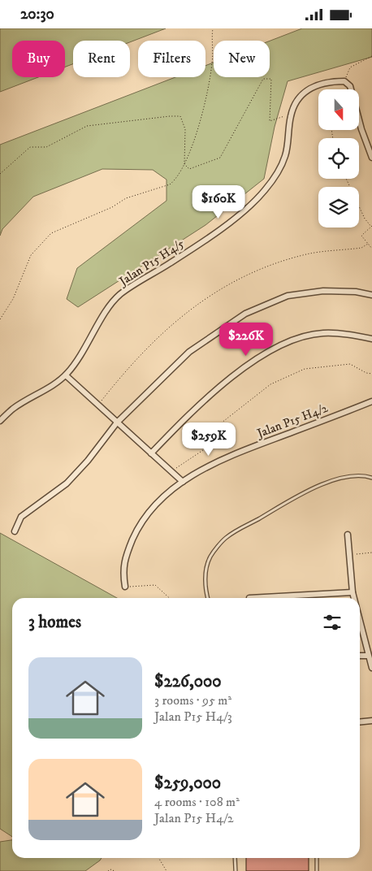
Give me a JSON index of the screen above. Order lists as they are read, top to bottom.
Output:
{
  "streets": {
    "street": ["Jalan P15 H4/5", "Jalan P15 H4/2"]
  },
  "north": "bottom",
  "page": {
    "status": "20:30",
    "chip": [
      "Buy",
      "Rent",
      "Filters",
      "New"
    ],
    "price": ["$160K", "$226K", "$259K"],
    "heading": "3 homes",
    "list": [
      {
        "name": "$226,000",
        "note": "3 rooms · 95 m² · Jalan P15 H4/3"
      },
      {
        "name": "$259,000",
        "note": "4 rooms · 108 m² · Jalan P15 H4/2"
      }
    ]
  }
}
